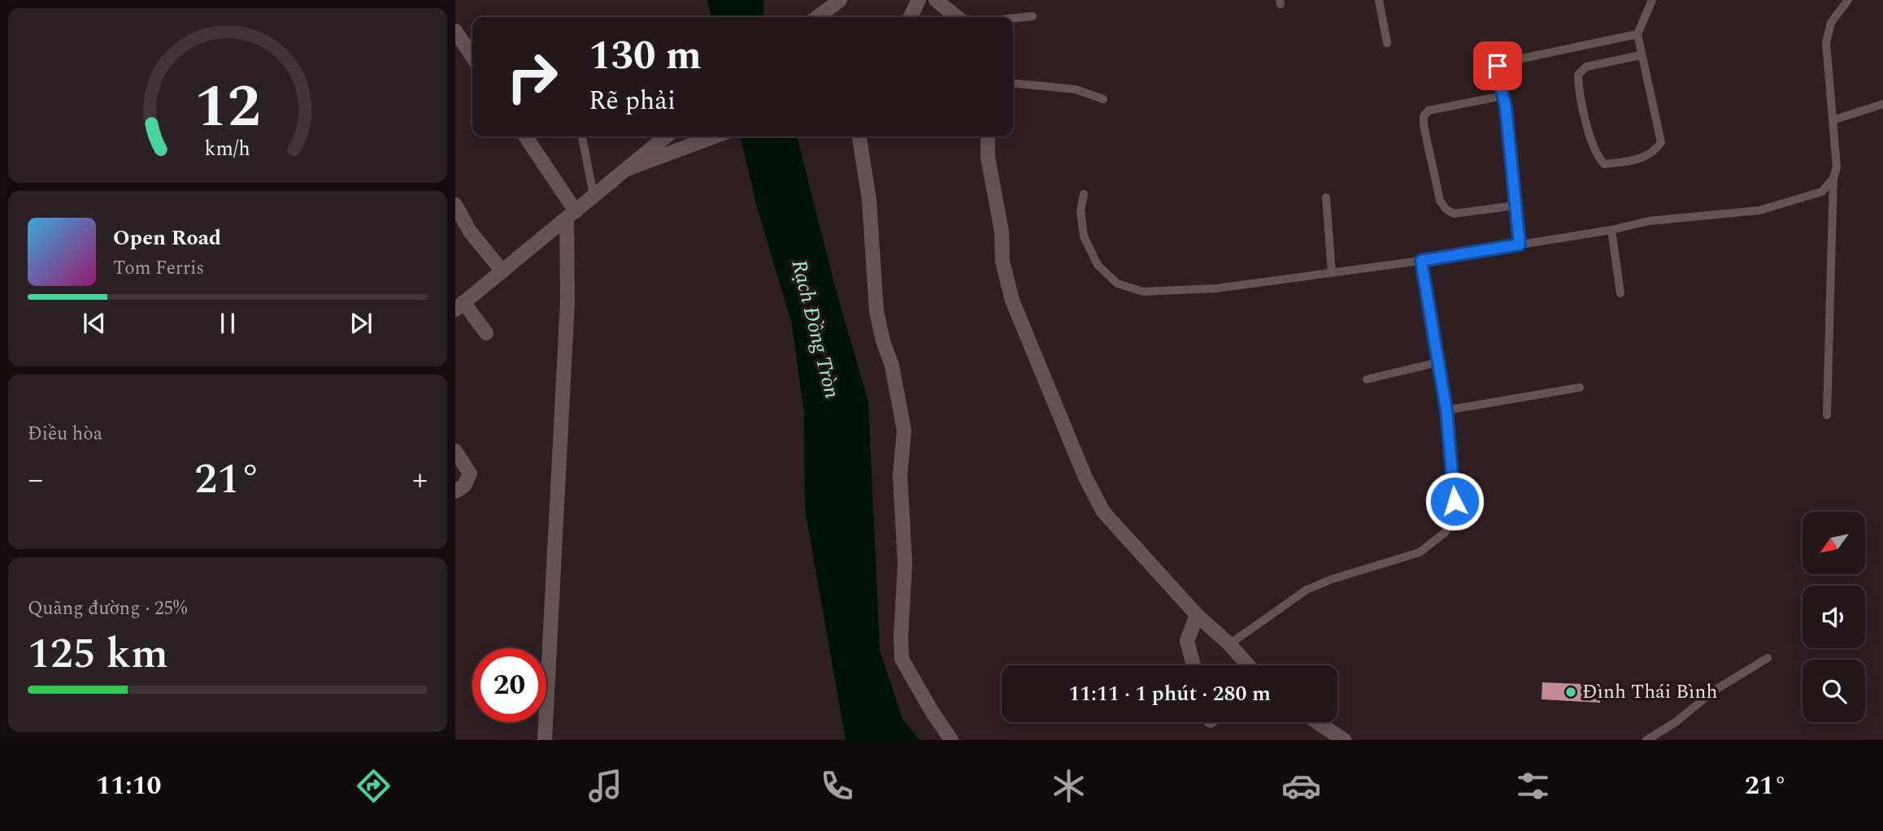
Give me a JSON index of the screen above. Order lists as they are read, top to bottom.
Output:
{
  "water": ["Rạch Đồng Tròn"],
  "places": ["Đình Thái Bình"],
  "north": "bottom left",
  "page": {
    "turn": ["130 m", "Rẽ phải"],
    "song": ["Open Road", "Tom Ferris"],
    "tile": [
      "Điều hòa",
      ["Quãng đường · 25%", "125 km"]
    ],
    "heat": ["−", "21°", "+"],
    "limit": "20",
    "trip": "11:11 · 1 phút · 280 m",
    "tabs": ["11:10", "21°"],
    "gauge": ["12", "km/h"]
  }
}
